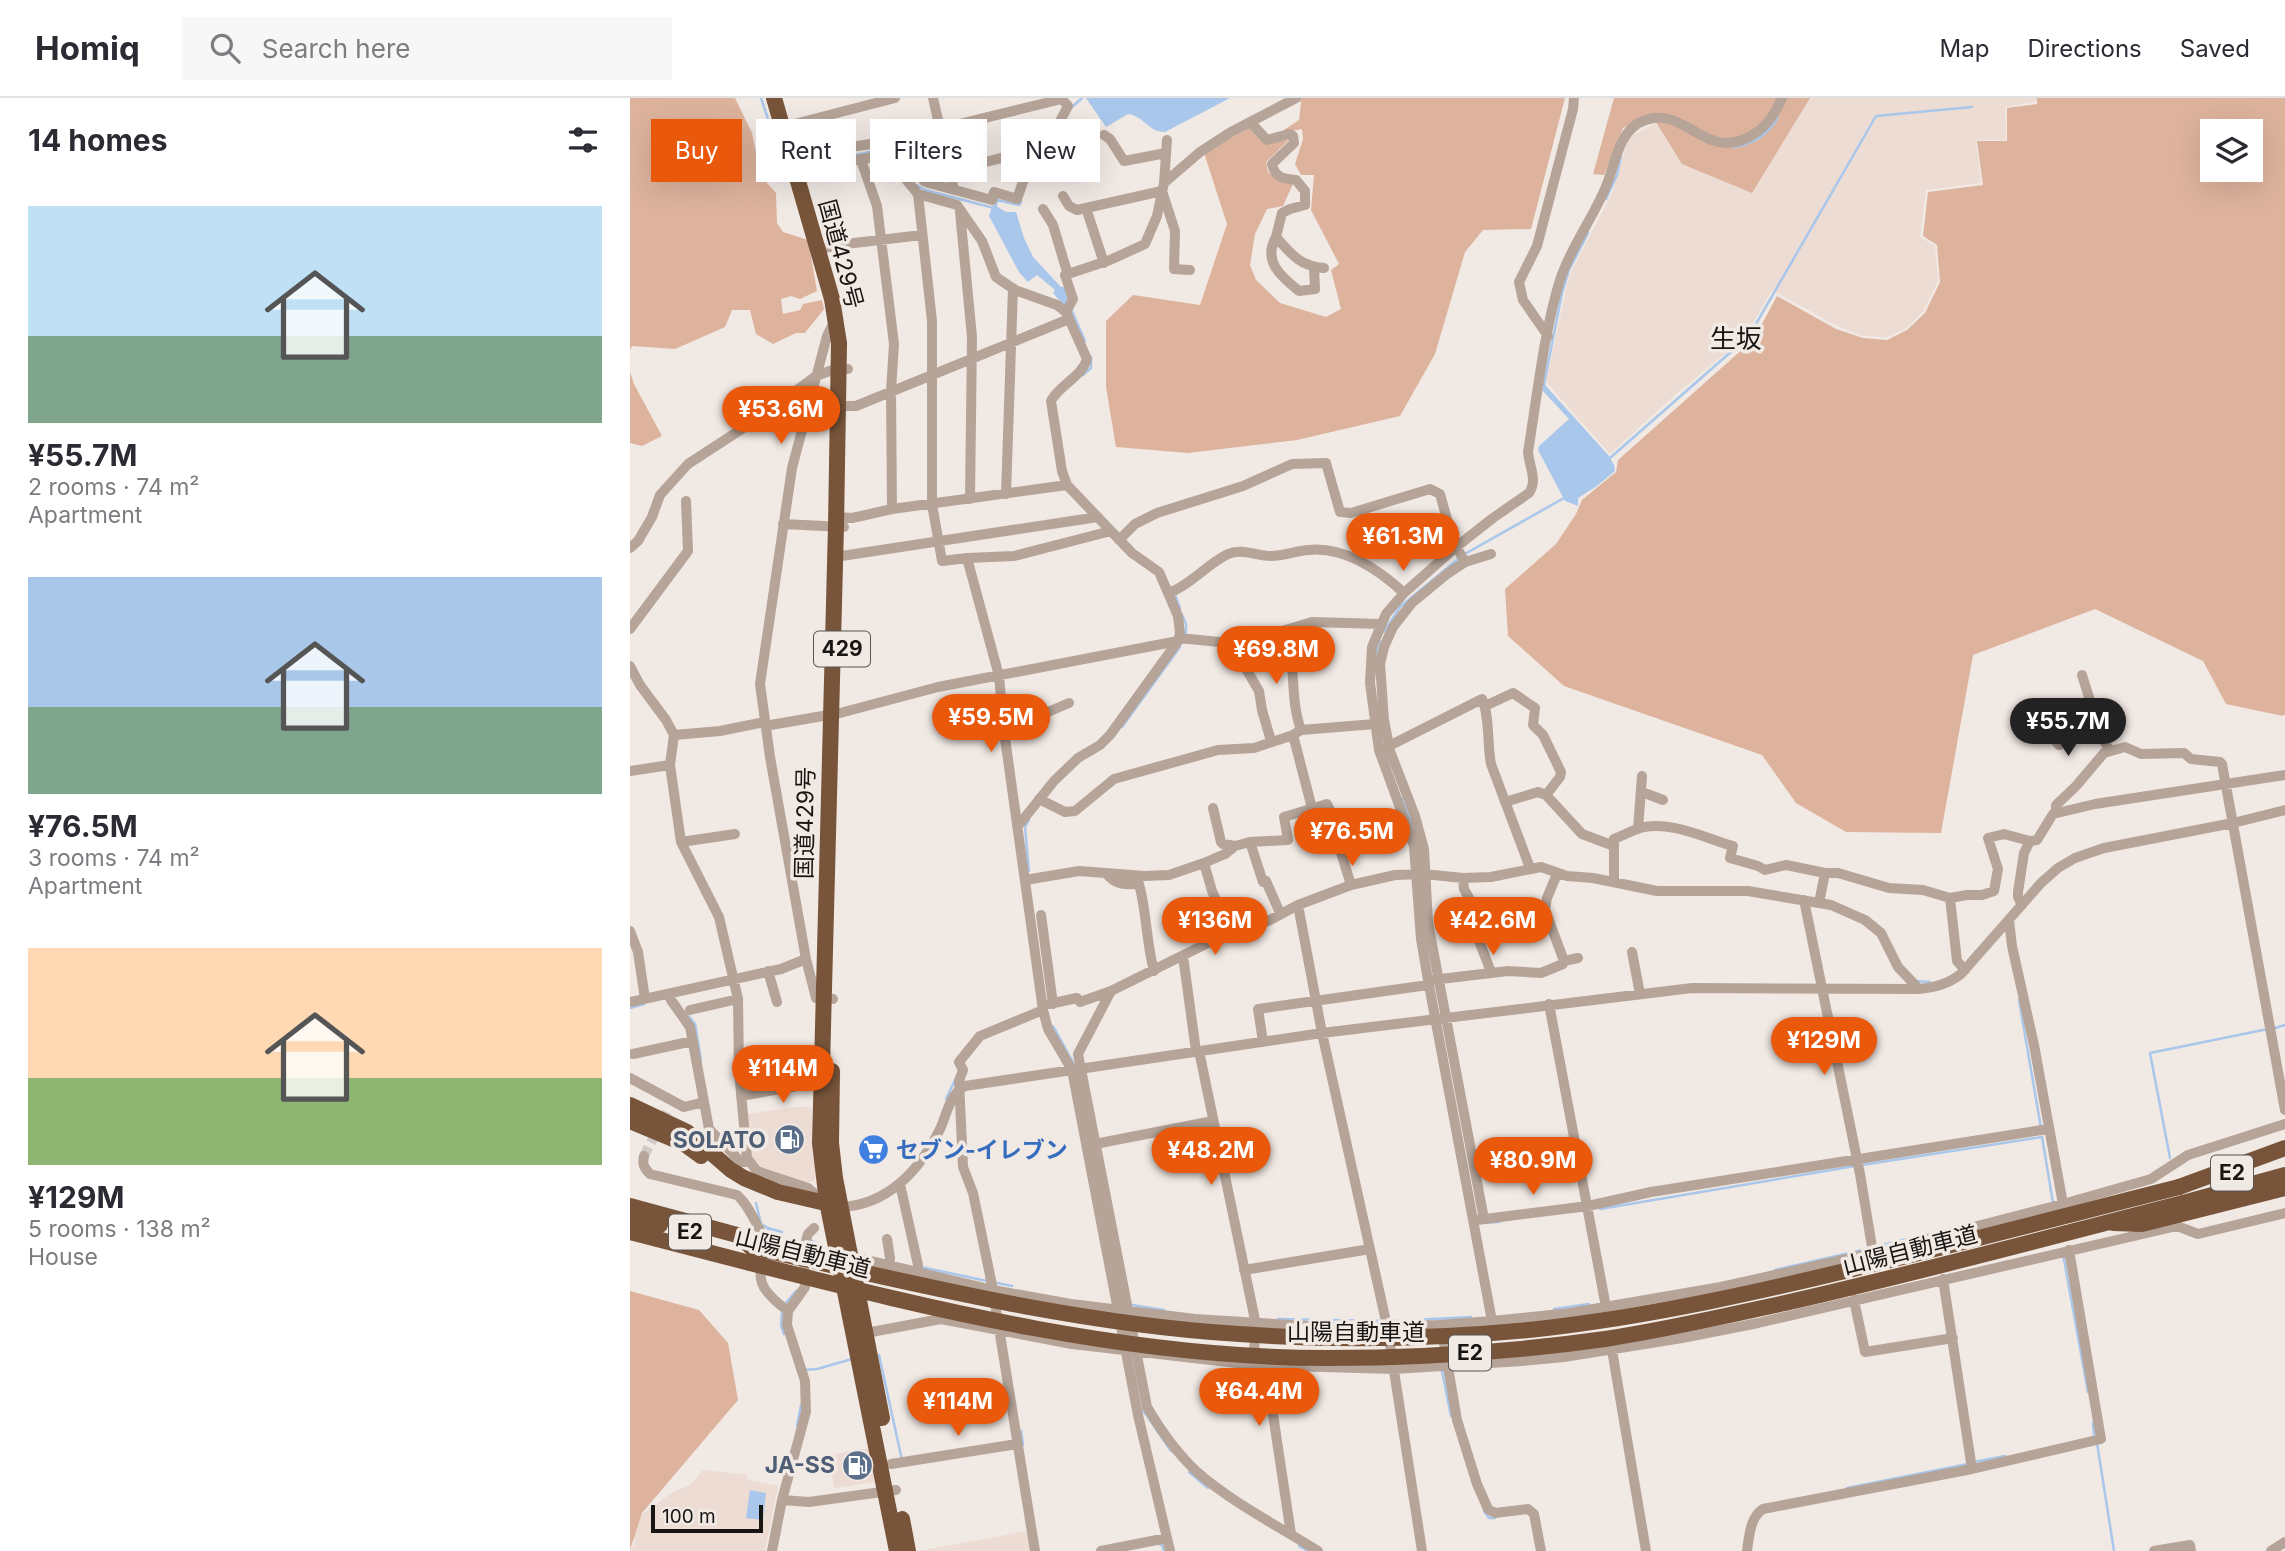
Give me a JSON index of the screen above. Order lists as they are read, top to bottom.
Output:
{
  "streets": {
    "highway": [
      "国道429号",
      "429",
      "E2",
      "山陽自動車道"
    ]
  },
  "districts": ["生坂"],
  "places": {
    "fuel station": ["SOLATO", "JA-SS"],
    "supermarket": ["セブン-イレブン"]
  },
  "scale_bar": "100 m",
  "page": {
    "header": "Homiq",
    "search": "Search here",
    "nav": ["Map", "Directions", "Saved"],
    "heading": "14 homes",
    "chip": [
      "Buy",
      "Rent",
      "Filters",
      "New"
    ],
    "list": [
      {
        "name": "¥55.7M",
        "note": "2 rooms · 74 m² · Apartment"
      },
      {
        "name": "¥76.5M",
        "note": "3 rooms · 74 m² · Apartment"
      },
      {
        "name": "¥129M",
        "note": "5 rooms · 138 m² · House"
      }
    ],
    "price": [
      "¥53.6M",
      "¥61.3M",
      "¥69.8M",
      "¥59.5M",
      "¥55.7M",
      "¥76.5M",
      "¥136M",
      "¥42.6M",
      "¥129M",
      "¥114M",
      "¥48.2M",
      "¥80.9M",
      "¥64.4M",
      "¥114M"
    ],
    "scale": "100 m"
  }
}
